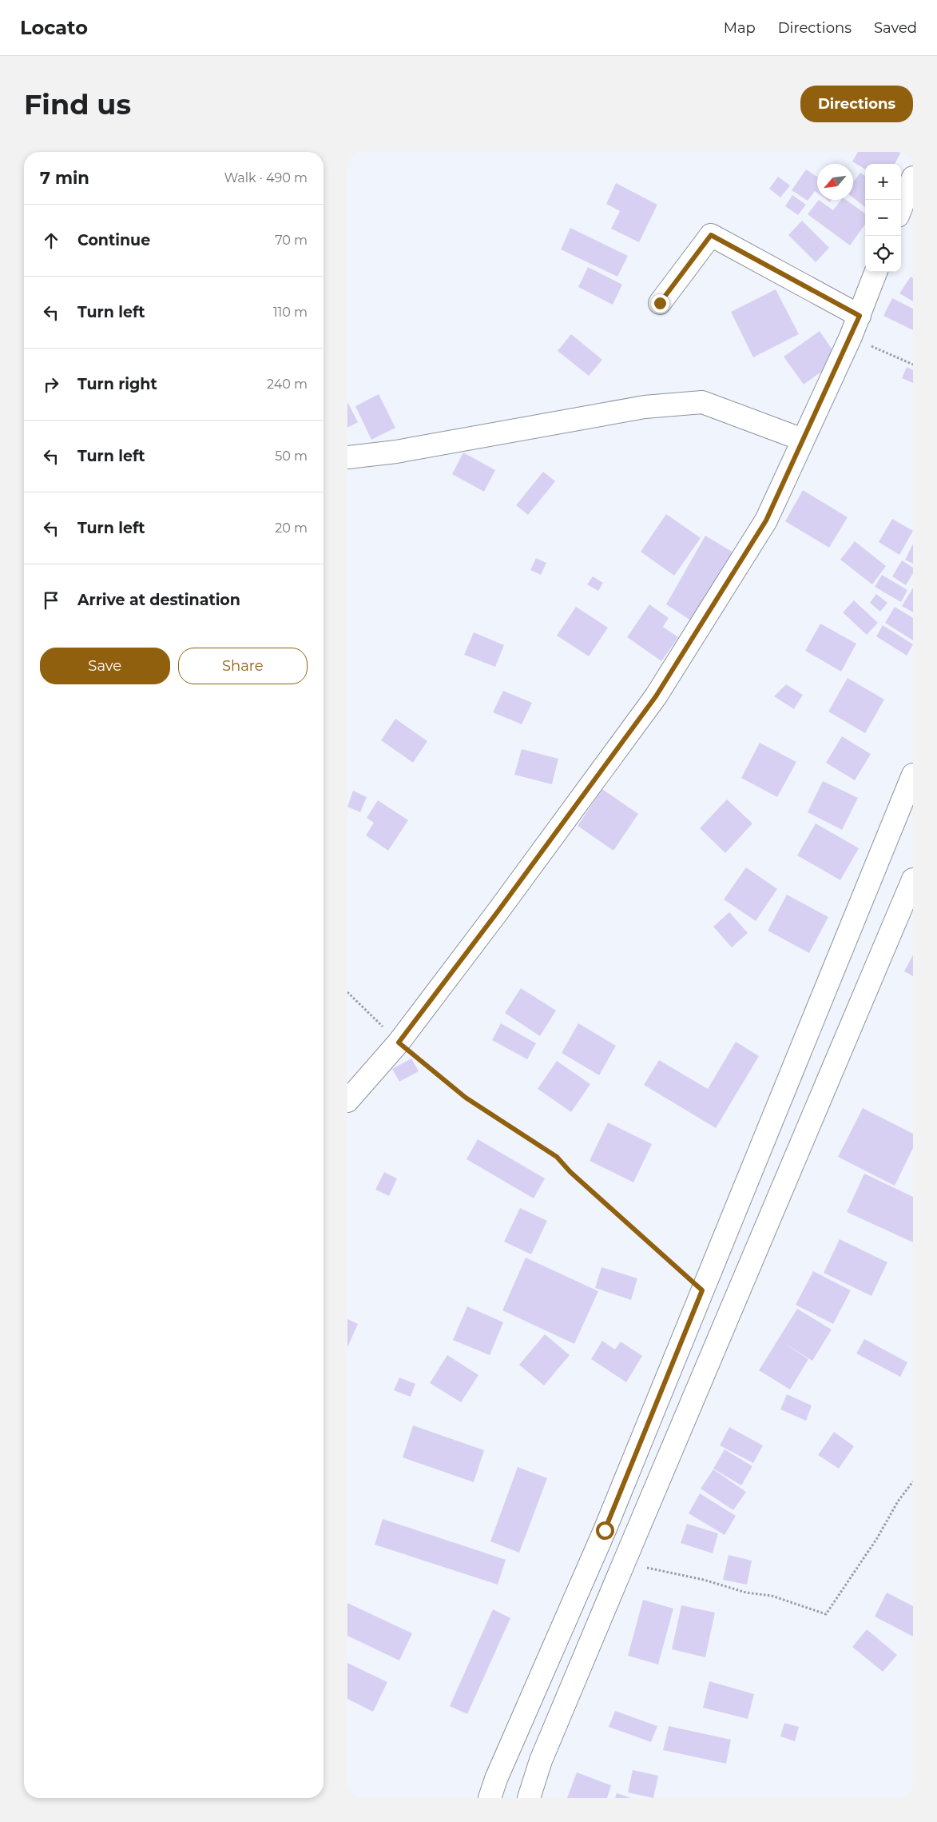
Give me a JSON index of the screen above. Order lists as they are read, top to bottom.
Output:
{
  "north": "bottom left",
  "page": {
    "header": "Locato",
    "nav": ["Map", "Directions", "Saved"],
    "buttons": [
      "Directions",
      ["Save", "Share"]
    ],
    "title": "Find us",
    "heading": ["7 min", "Walk · 490 m"],
    "map_buttons": ["+", "−"],
    "list": [
      ["Continue", "70 m"],
      ["Turn left", "110 m"],
      ["Turn right", "240 m"],
      ["Turn left", "50 m"],
      ["Turn left", "20 m"],
      "Arrive at destination"
    ]
  }
}
